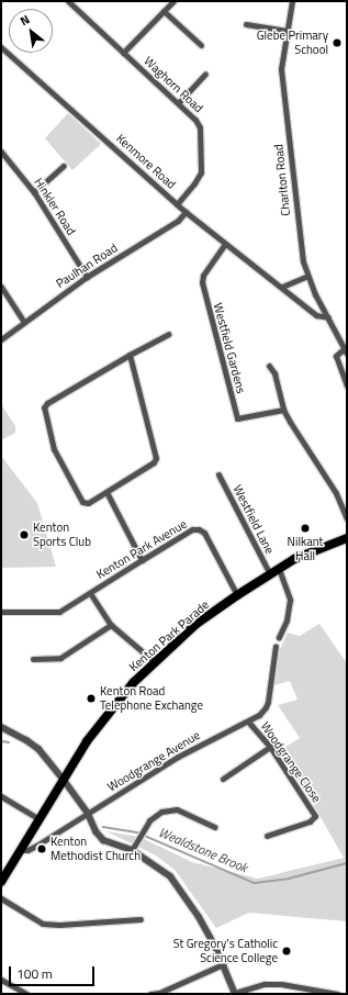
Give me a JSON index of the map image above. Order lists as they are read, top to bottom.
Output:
{
  "streets": {
    "main road": ["Kenton Park Parade"],
    "street": [
      "Waghorn Road",
      "Kenmore Road",
      "Charlton Road",
      "Hinkler Road",
      "Paulhan Road",
      "Westfield Gardens",
      "Westfield Lane",
      "Kenton Park Avenue",
      "Woodgrange Avenue",
      "Woodgrange Close"
    ]
  },
  "crossings": [
    ["Waghorn Road", "Kenmore Road"],
    ["Kenmore Road", "Charlton Road"],
    ["Kenmore Road", "Paulhan Road"],
    ["Kenmore Road", "Westfield Gardens"],
    ["Hinkler Road", "Paulhan Road"],
    ["Westfield Lane", "Kenton Park Parade"],
    ["Kenton Park Avenue", "Kenton Park Parade"],
    ["Kenton Park Parade", "Woodgrange Avenue"],
    ["Woodgrange Avenue", "Woodgrange Close"]
  ],
  "water": ["Wealdstone Brook"],
  "places": [
    "Glebe Primary School",
    "Nilkant Hall",
    "Kenton Sports Club",
    "Kenton Road Telephone Exchange",
    "Kenton Methodist Church",
    "St Gregory's Catholic Science College"
  ],
  "scale_bar": "100 m",
  "north": "top left"
}
